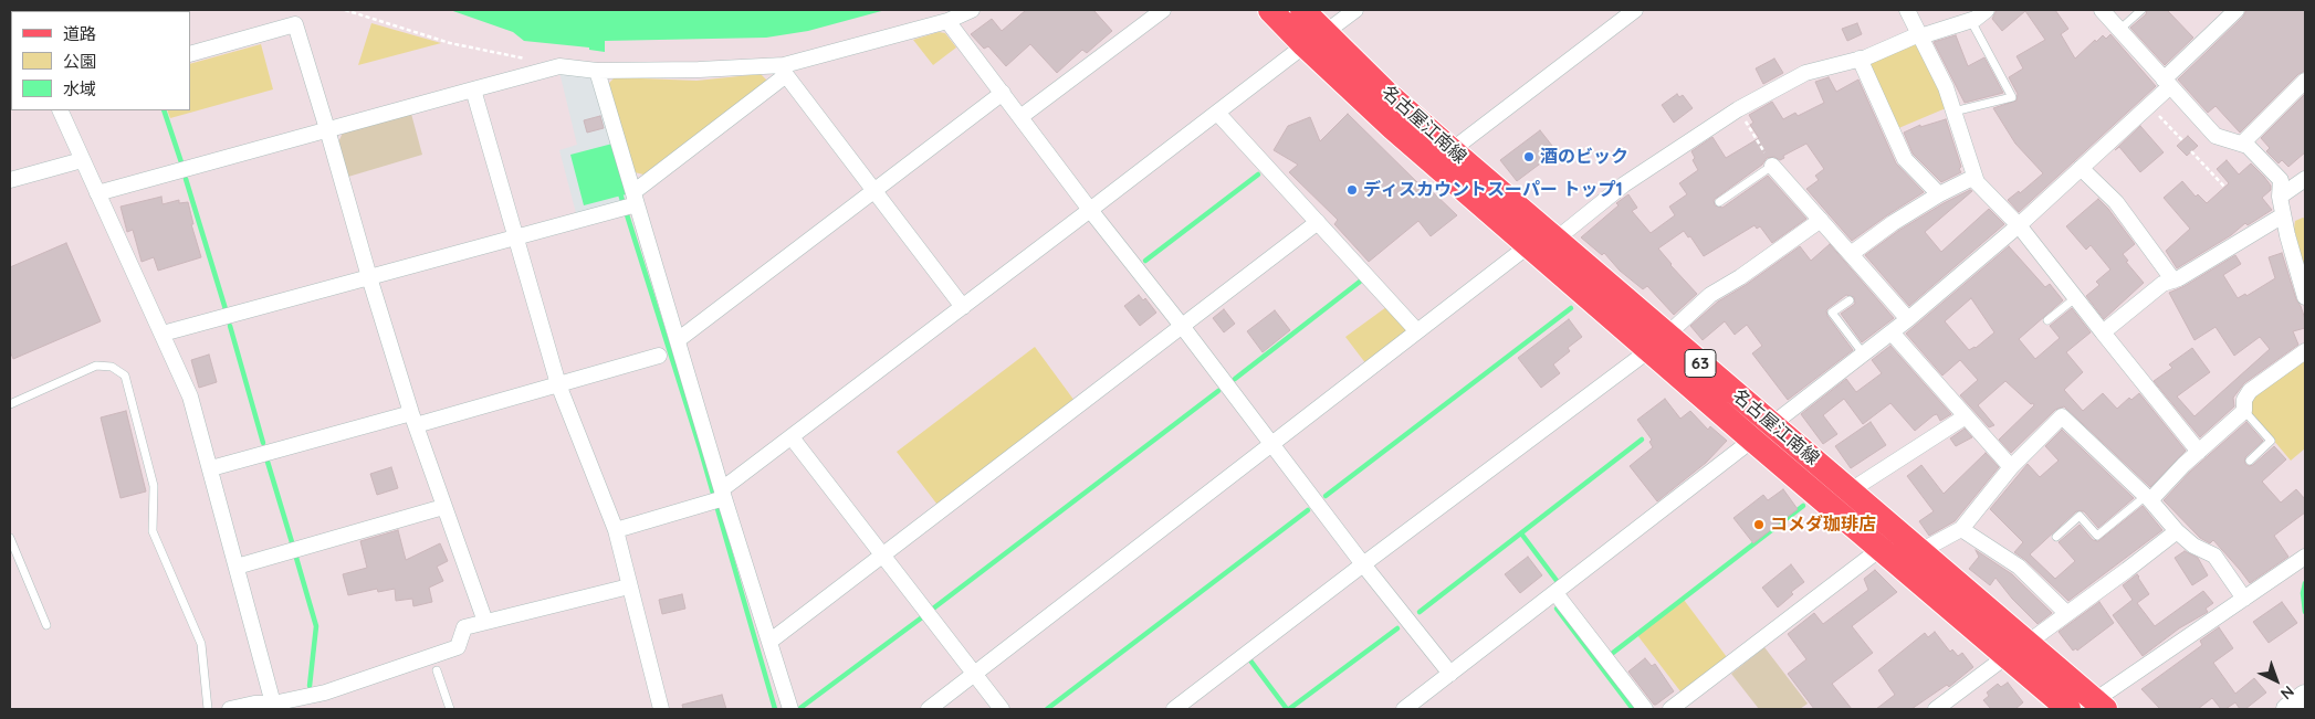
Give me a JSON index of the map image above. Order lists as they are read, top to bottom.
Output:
{
  "streets": {
    "main road": ["名古屋江南線", "63"]
  },
  "places": ["酒のビック", "ディスカウントスーパー トップ1", "コメダ珈琲店"],
  "legend": ["道路", "公園", "水域"],
  "north": "bottom right"
}
